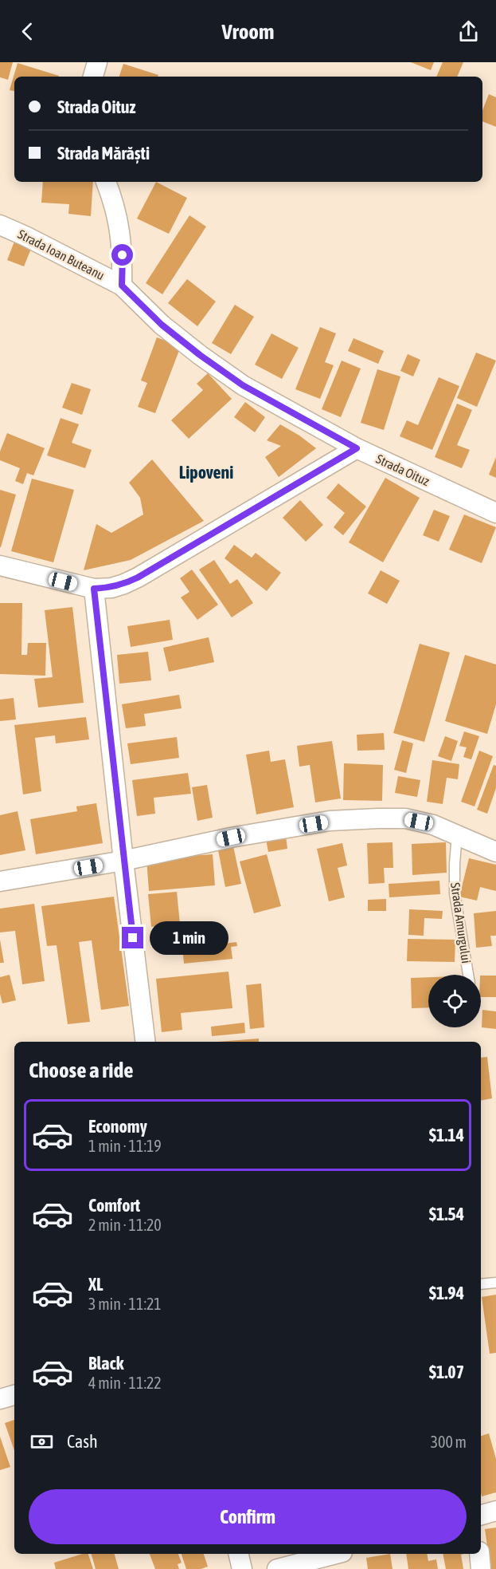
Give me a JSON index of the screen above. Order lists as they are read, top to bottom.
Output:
{
  "streets": {
    "street": ["Strada Ioan Buteanu", "Strada Oituz"],
    "lane": ["Strada Amurgului"]
  },
  "crossings": [
    ["Strada Ioan Buteanu", "Strada Oituz"]
  ],
  "districts": ["Lipoveni"],
  "page": {
    "header": "Vroom",
    "banner": ["Strada Oituz", "Strada Mărăști"],
    "bubble": "1 min",
    "heading": "Choose a ride",
    "list": [
      {
        "name": "Economy",
        "note": "1 min · 11:19",
        "value": "$1.14"
      },
      {
        "name": "Comfort",
        "note": "2 min · 11:20",
        "value": "$1.54"
      },
      {
        "name": "XL",
        "note": "3 min · 11:21",
        "value": "$1.94"
      },
      {
        "name": "Black",
        "note": "4 min · 11:22",
        "value": "$1.07"
      }
    ],
    "pay": ["Cash", "300 m"],
    "buttons": "Confirm"
  }
}
